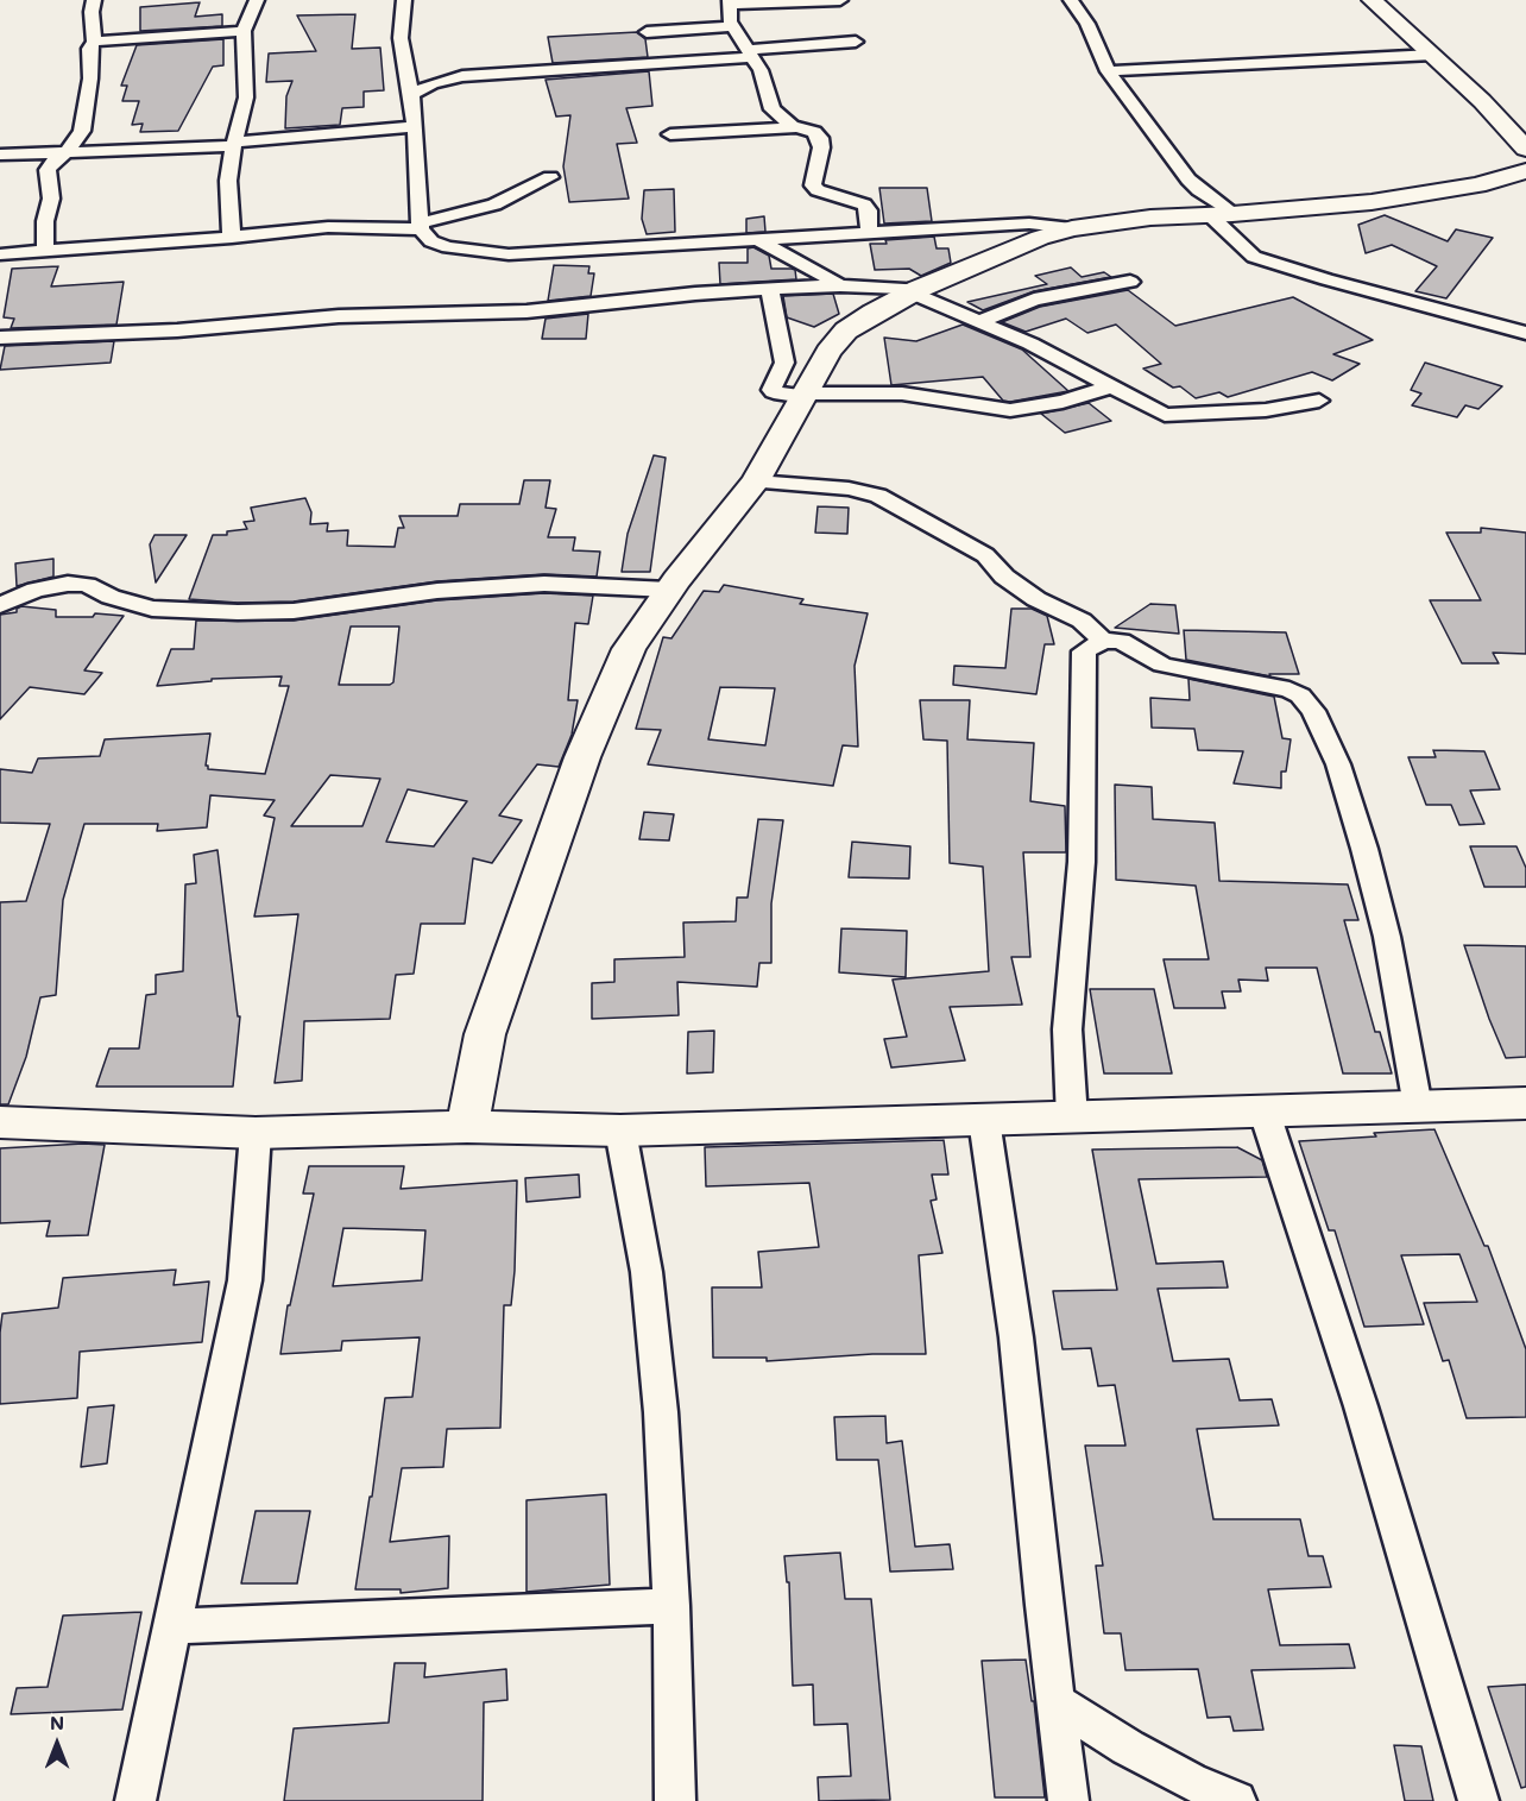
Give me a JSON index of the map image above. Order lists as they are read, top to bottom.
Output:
{
  "north": "top"
}
